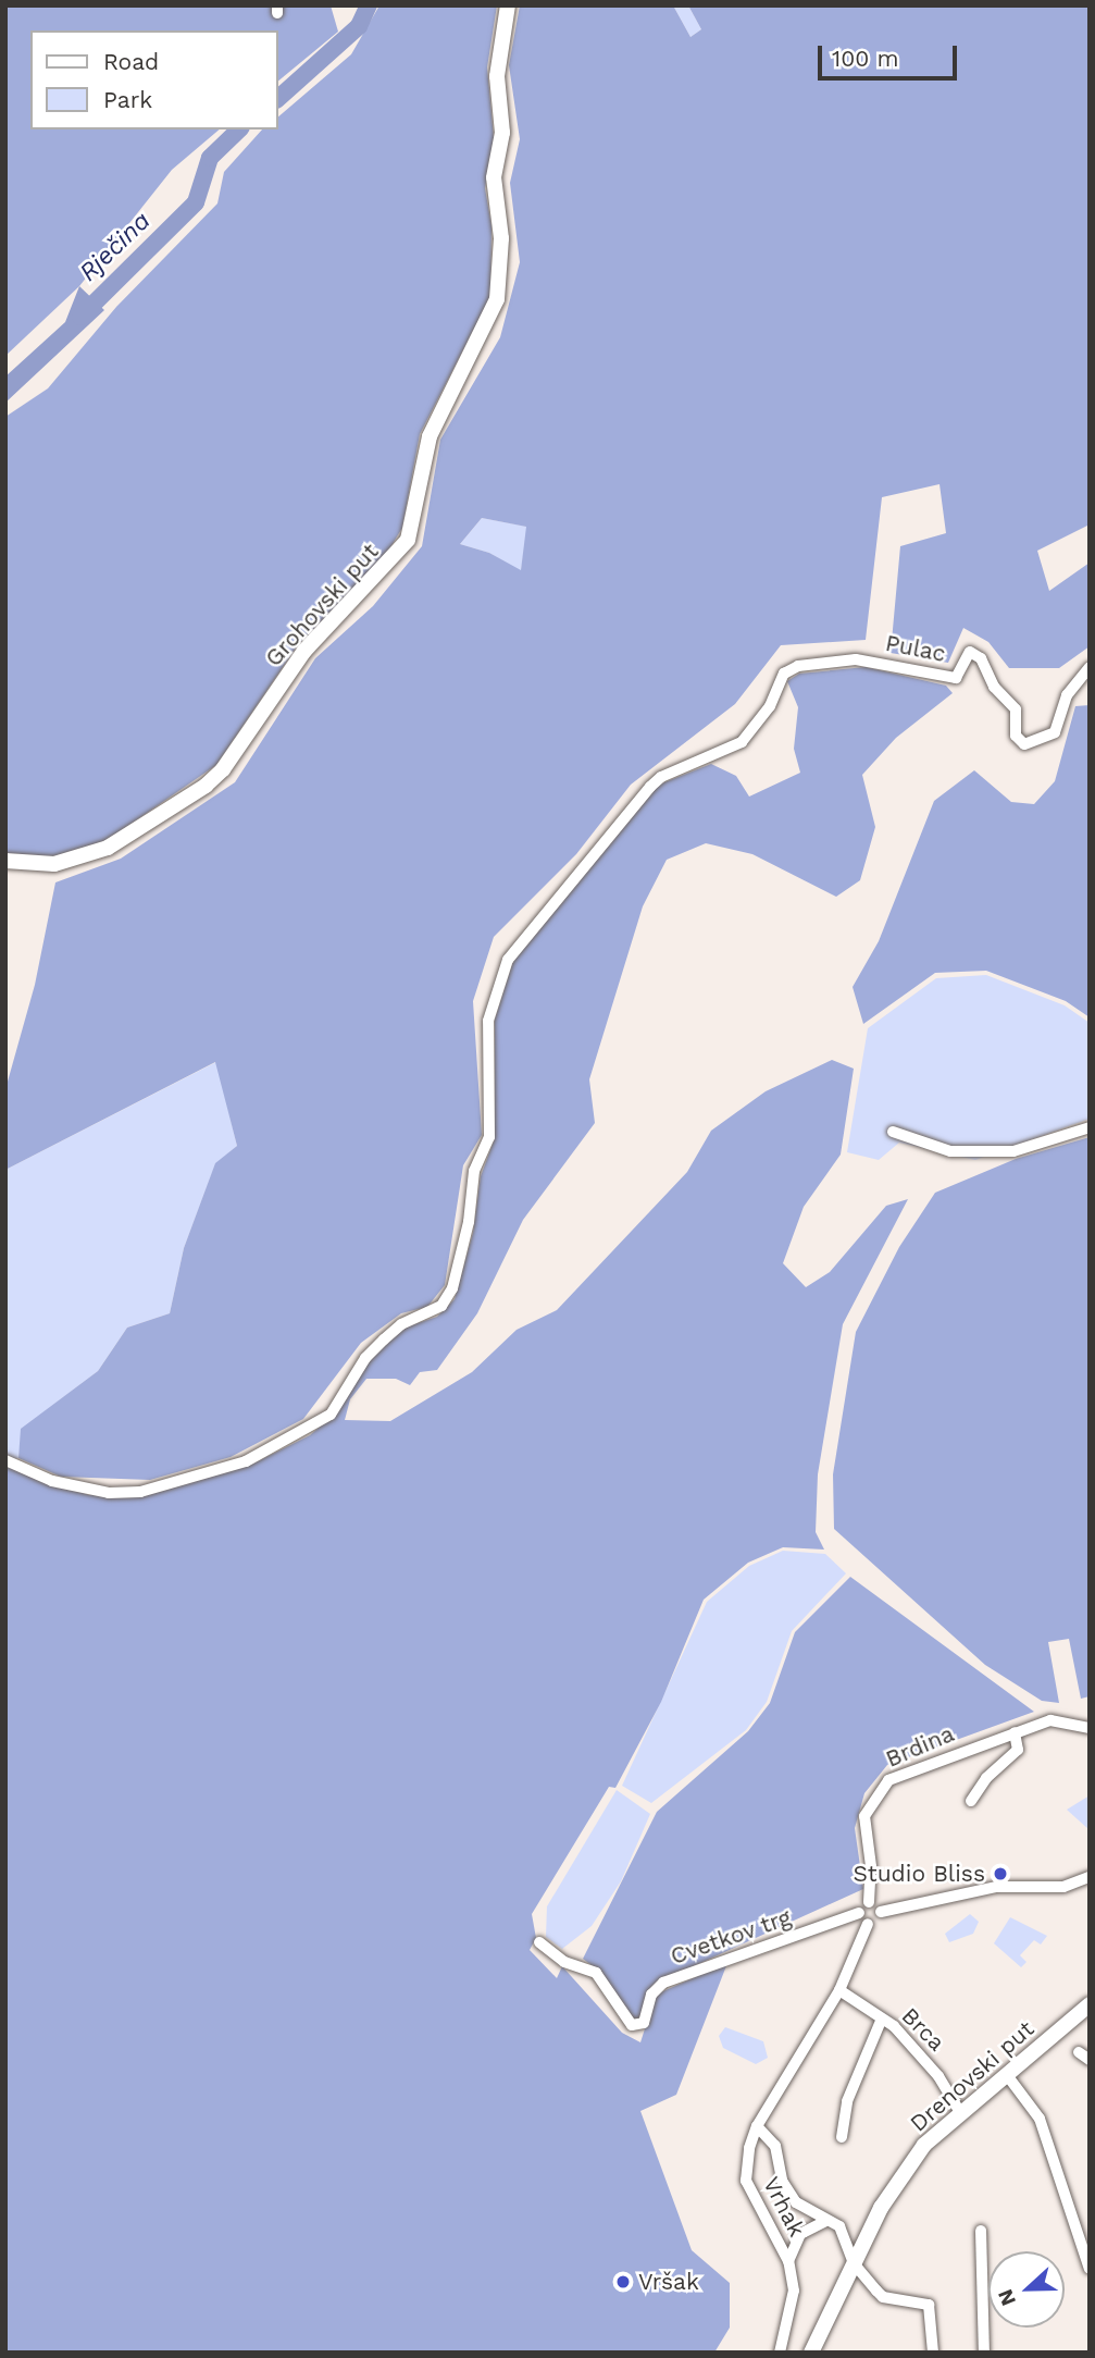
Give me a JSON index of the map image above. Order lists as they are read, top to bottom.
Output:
{
  "streets": {
    "main road": ["Grohovski put", "Drenovski put"],
    "street": [
      "Pulac",
      "Brdina",
      "Cvetkov trg",
      "Brca",
      "Vrhak"
    ]
  },
  "crossings": [
    ["Brdina", "Cvetkov trg"],
    ["Brca", "Drenovski put"]
  ],
  "water": ["Rječina"],
  "places": ["Studio Bliss", "Vršak"],
  "legend": ["Road", "Park"],
  "scale_bar": "100 m",
  "north": "left"
}
